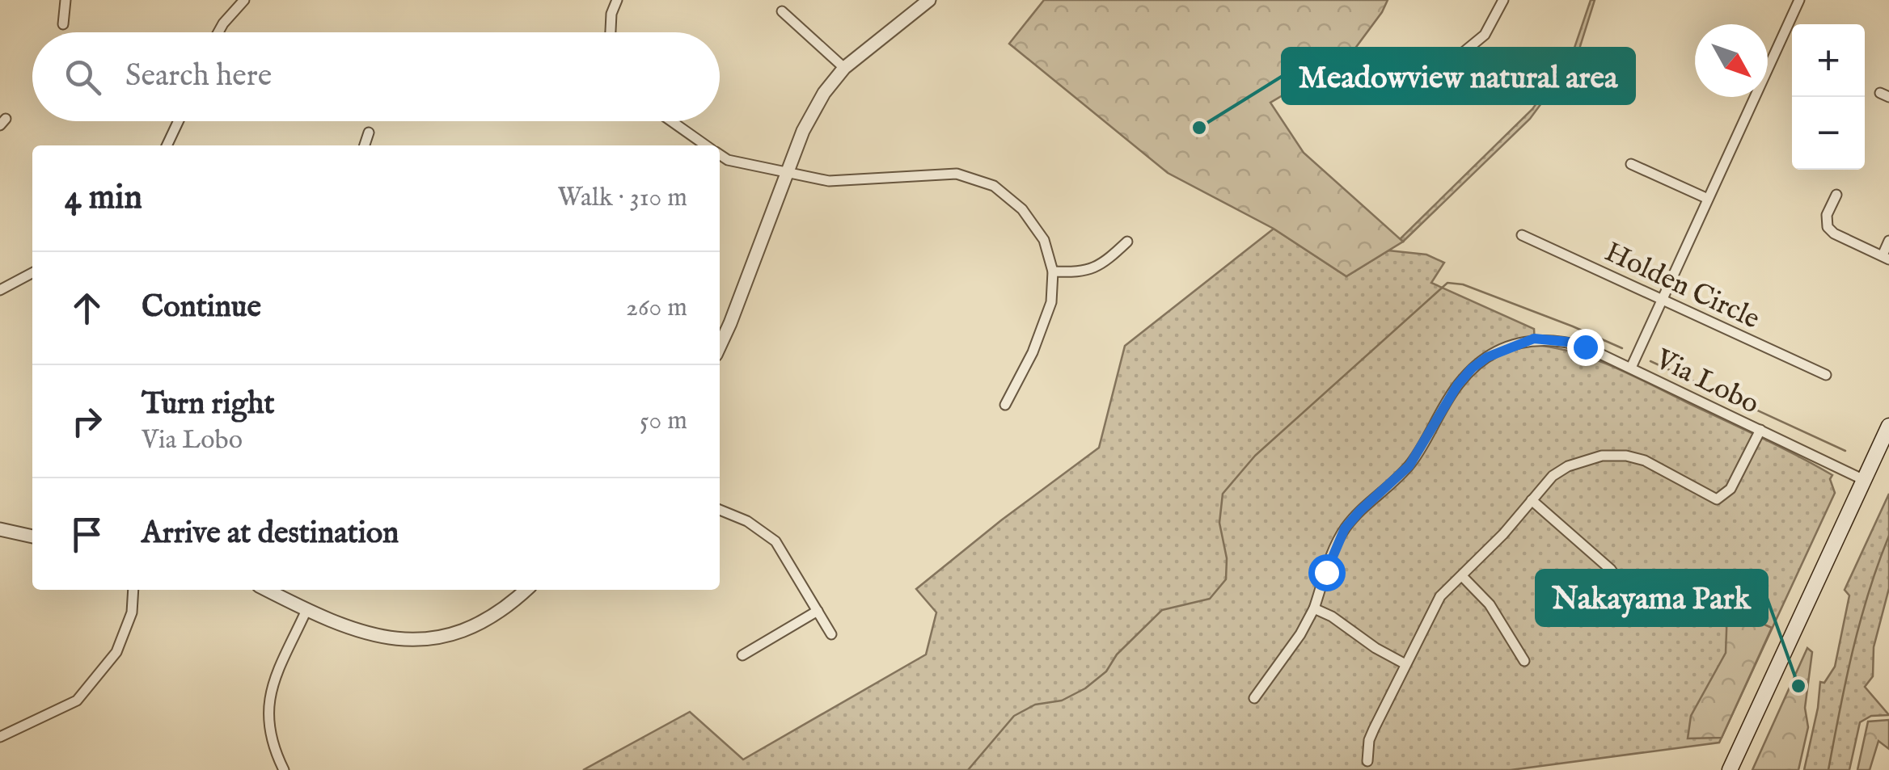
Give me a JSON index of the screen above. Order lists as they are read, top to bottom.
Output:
{
  "streets": {
    "street": ["Holden Circle", "Via Lobo"]
  },
  "places": ["Meadowview natural area", "Nakayama Park"],
  "north": "bottom right",
  "page": {
    "map_buttons": ["+", "−"],
    "search": "Search here",
    "heading": ["4 min", "Walk · 310 m"],
    "list": [
      ["Continue", "260 m"],
      ["Turn right", "Via Lobo", "50 m"],
      "Arrive at destination"
    ]
  }
}
